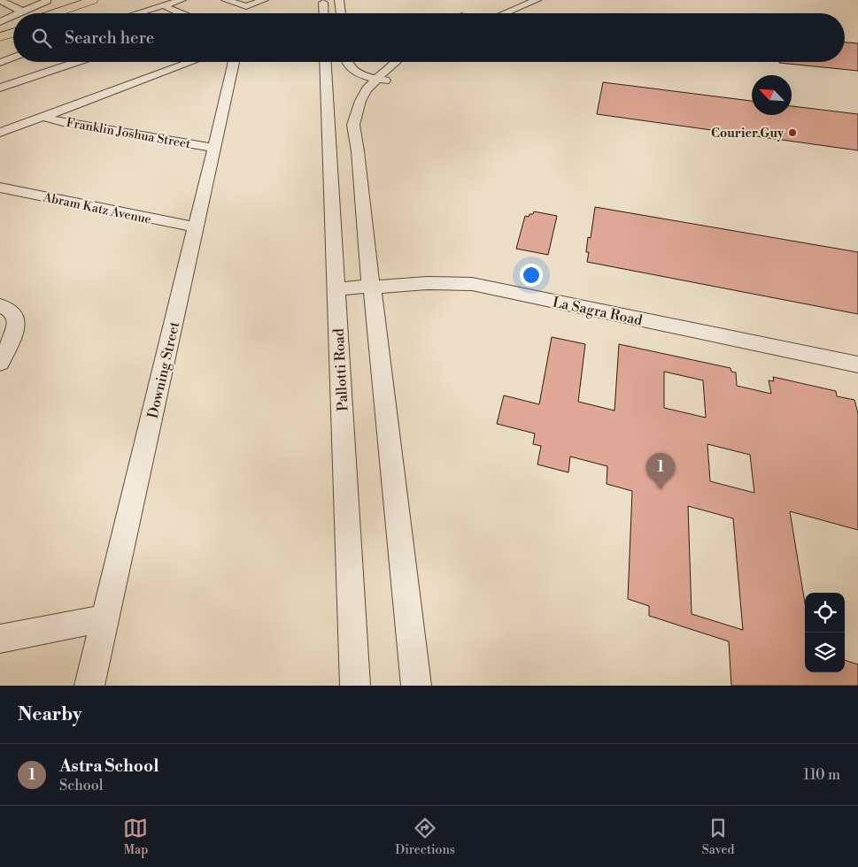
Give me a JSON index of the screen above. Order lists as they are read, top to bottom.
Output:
{
  "streets": {
    "street": [
      "Franklin Joshua Street",
      "Abram Katz Avenue",
      "La Sagra Road",
      "Downing Street",
      "Pallotti Road"
    ]
  },
  "crossings": [
    ["Franklin Joshua Street", "Downing Street"],
    ["Abram Katz Avenue", "Downing Street"],
    ["La Sagra Road", "Pallotti Road"]
  ],
  "places": ["Courier Guy"],
  "north": "top left",
  "page": {
    "search": "Search here",
    "pins": "1",
    "heading": "Nearby",
    "list": [
      {
        "mark": "1",
        "name": "Astra School",
        "note": "School",
        "value": "110 m"
      }
    ],
    "nav": ["Map", "Directions", "Saved"]
  }
}
